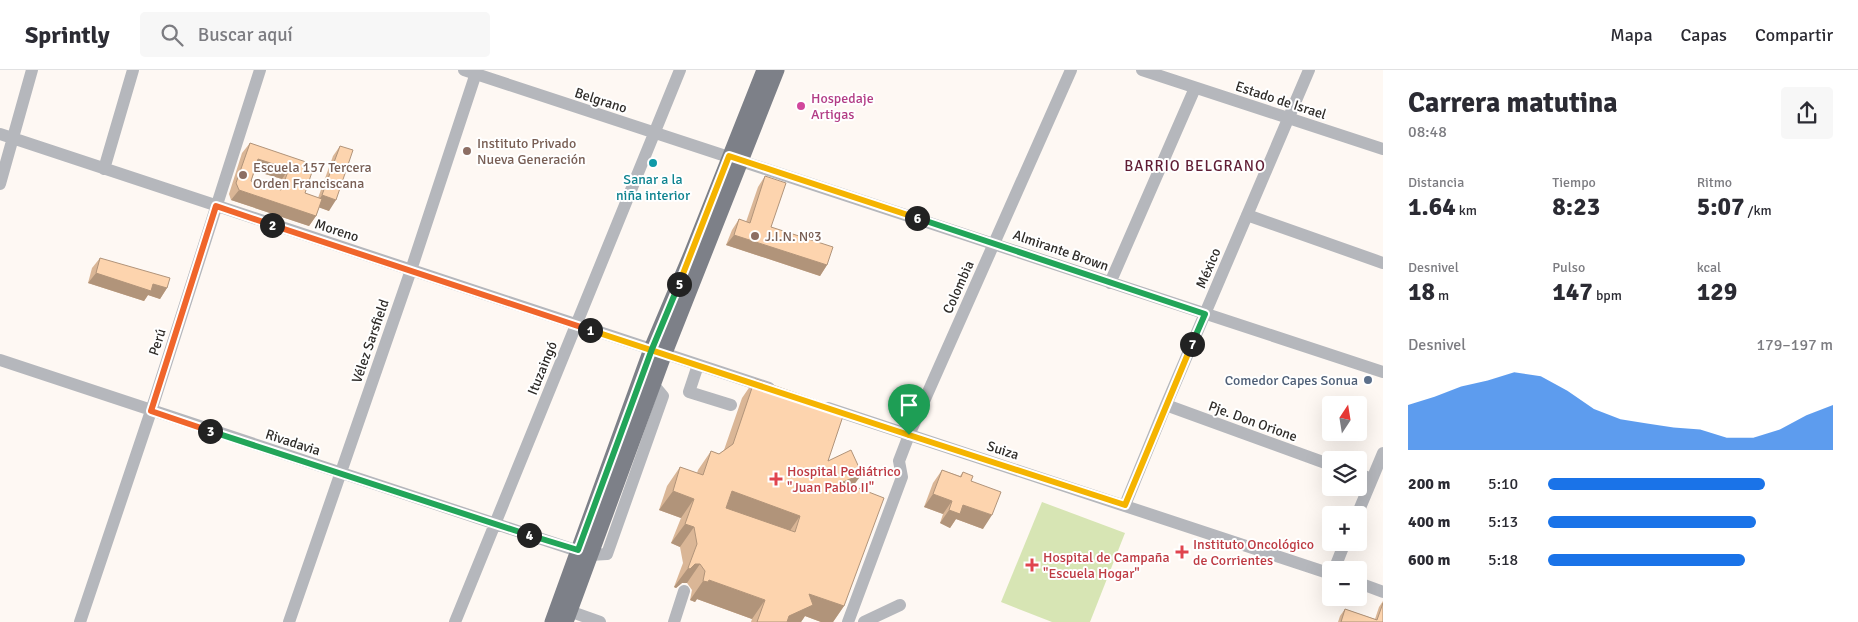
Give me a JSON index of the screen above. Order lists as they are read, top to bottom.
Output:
{
  "streets": {
    "street": [
      "Belgrano",
      "Estado de Israel",
      "Moreno",
      "Almirante Brown",
      "México",
      "Colombia",
      "Vélez Sarsfield",
      "Perú",
      "Ituzaingó",
      "Pje. Don Orione",
      "Rivadavia",
      "Suiza"
    ]
  },
  "crossings": [
    ["Belgrano", "Almirante Brown"],
    ["Belgrano", "Vélez Sarsfield"],
    ["Belgrano", "Ituzaingó"],
    ["Estado de Israel", "México"],
    ["Moreno", "Vélez Sarsfield"],
    ["Moreno", "Perú"],
    ["Moreno", "Ituzaingó"],
    ["Almirante Brown", "México"],
    ["Almirante Brown", "Colombia"],
    ["México", "Pje. Don Orione"],
    ["México", "Suiza"],
    ["Colombia", "Suiza"],
    ["Vélez Sarsfield", "Rivadavia"],
    ["Perú", "Rivadavia"],
    ["Ituzaingó", "Rivadavia"]
  ],
  "districts": ["BARRIO BELGRANO"],
  "places": {
    "other": [
      "Hospedaje Artigas",
      "Instituto Privado Nueva Generación",
      "Sanar a la niña interior",
      "Escuela 157 Tercera Orden Franciscana",
      "J.I.N. Nº3",
      "Comedor Capes Sonua"
    ],
    "health": ["Hospital Pediátrico \"Juan Pablo II\"", "Instituto Oncológico de Corrientes", "Hospital de Campaña \"Escuela Hogar\""]
  },
  "north": "top",
  "page": {
    "header": "Sprintly",
    "search": "Buscar aquí",
    "nav": ["Mapa", "Capas", "Compartir"],
    "heading": ["Carrera matutina", "08:48"],
    "stats": [
      ["Distancia", "1.64 km"],
      ["Tiempo", "8:23"],
      ["Ritmo", "5:07 /km"],
      ["Desnivel", "18 m"],
      ["Pulso", "147 bpm"],
      ["kcal", "129"]
    ],
    "pins": [
      "6",
      "2",
      "5",
      "1",
      "7",
      "3",
      "4"
    ],
    "chart": ["Desnivel", "179–197 m"],
    "map_buttons": ["+", "−"],
    "list": [
      {
        "name": "200 m",
        "note": "5:10"
      },
      {
        "name": "400 m",
        "note": "5:13"
      },
      {
        "name": "600 m",
        "note": "5:18"
      }
    ]
  }
}
